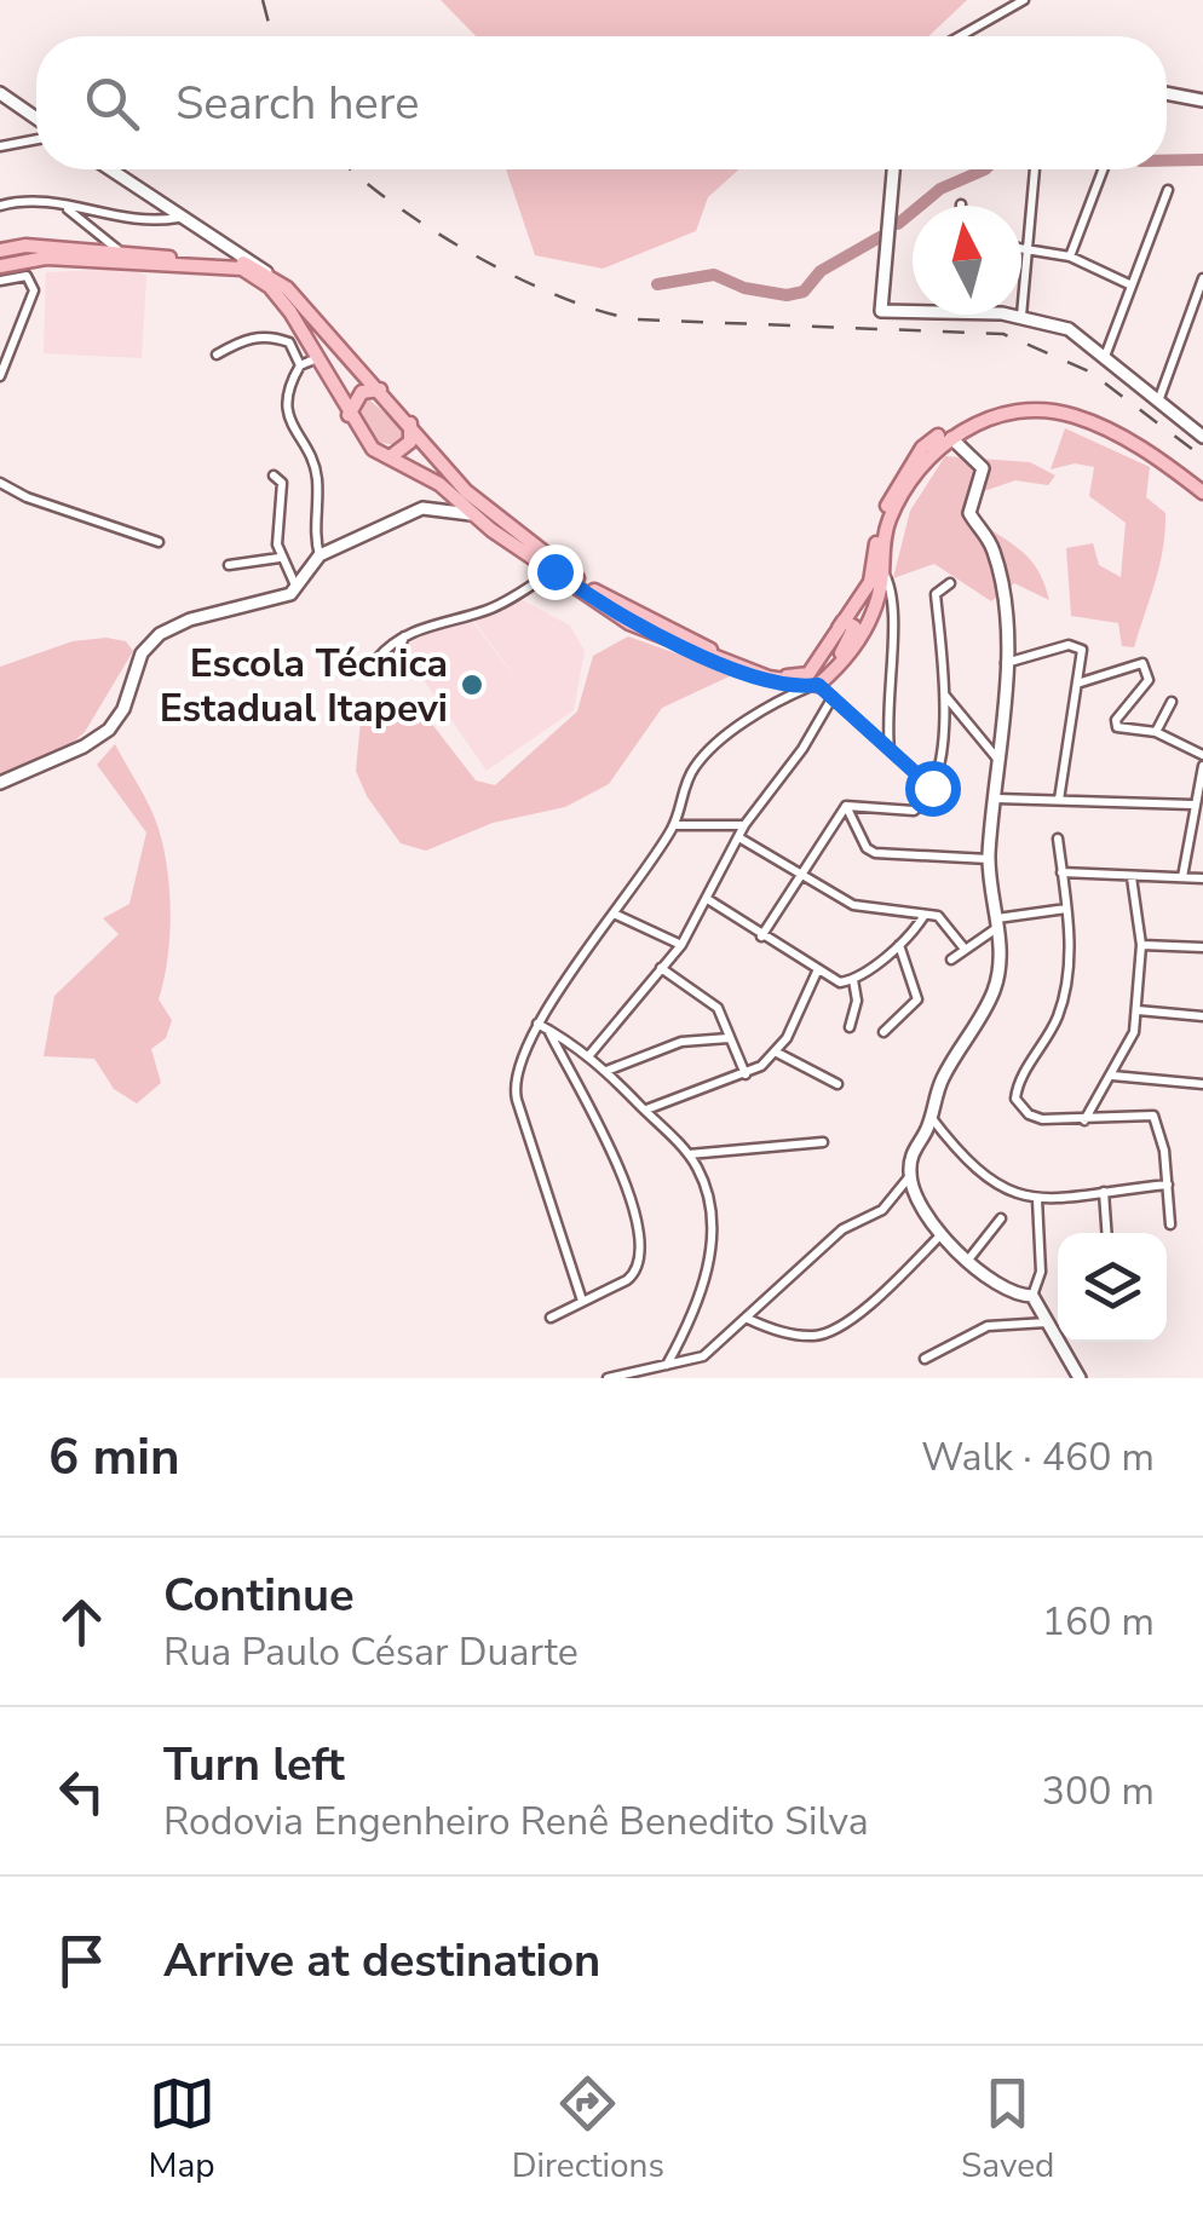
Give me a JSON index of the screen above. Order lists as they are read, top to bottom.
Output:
{
  "places": ["Escola Técnica Estadual Itapevi"],
  "north": "top",
  "page": {
    "search": "Search here",
    "heading": ["6 min", "Walk · 460 m"],
    "list": [
      ["Continue", "Rua Paulo César Duarte", "160 m"],
      ["Turn left", "Rodovia Engenheiro Renê Benedito Silva", "300 m"],
      "Arrive at destination"
    ],
    "nav": ["Map", "Directions", "Saved"]
  }
}
